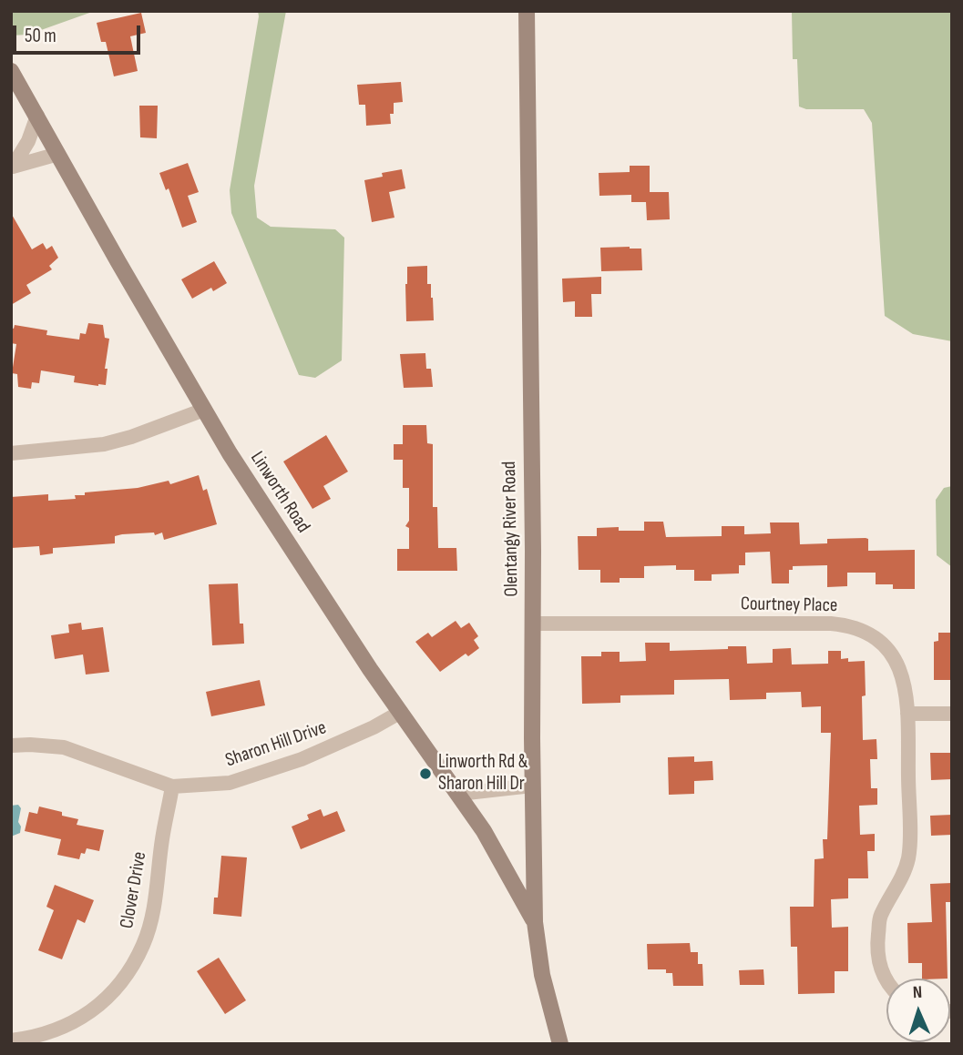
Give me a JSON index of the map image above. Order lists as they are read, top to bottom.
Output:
{
  "streets": {
    "main road": ["Linworth Road", "Olentangy River Road"],
    "street": ["Courtney Place", "Sharon Hill Drive", "Clover Drive"]
  },
  "crossings": [
    ["Linworth Road", "Olentangy River Road"],
    ["Linworth Road", "Sharon Hill Drive"],
    ["Olentangy River Road", "Courtney Place"],
    ["Sharon Hill Drive", "Clover Drive"]
  ],
  "places": ["Linworth Rd & Sharon Hill Dr"],
  "scale_bar": "50 m",
  "north": "top"
}
